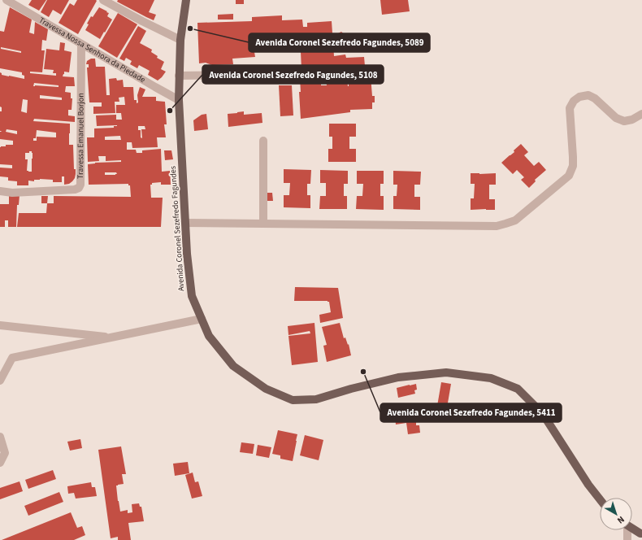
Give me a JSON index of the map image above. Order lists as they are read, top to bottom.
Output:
{
  "streets": {
    "main road": ["Avenida Coronel Sezefredo Fagundes"],
    "street": ["Travessa Nossa Senhora da Piedade", "Travessa Emanuel Borjon"]
  },
  "crossings": [
    ["Travessa Nossa Senhora da Piedade", "Travessa Emanuel Borjon"],
    ["Travessa Nossa Senhora da Piedade", "Avenida Coronel Sezefredo Fagundes"]
  ],
  "places": ["Avenida Coronel Sezefredo Fagundes, 5089", "Avenida Coronel Sezefredo Fagundes, 5108", "Avenida Coronel Sezefredo Fagundes, 5411"],
  "north": "bottom right"
}
